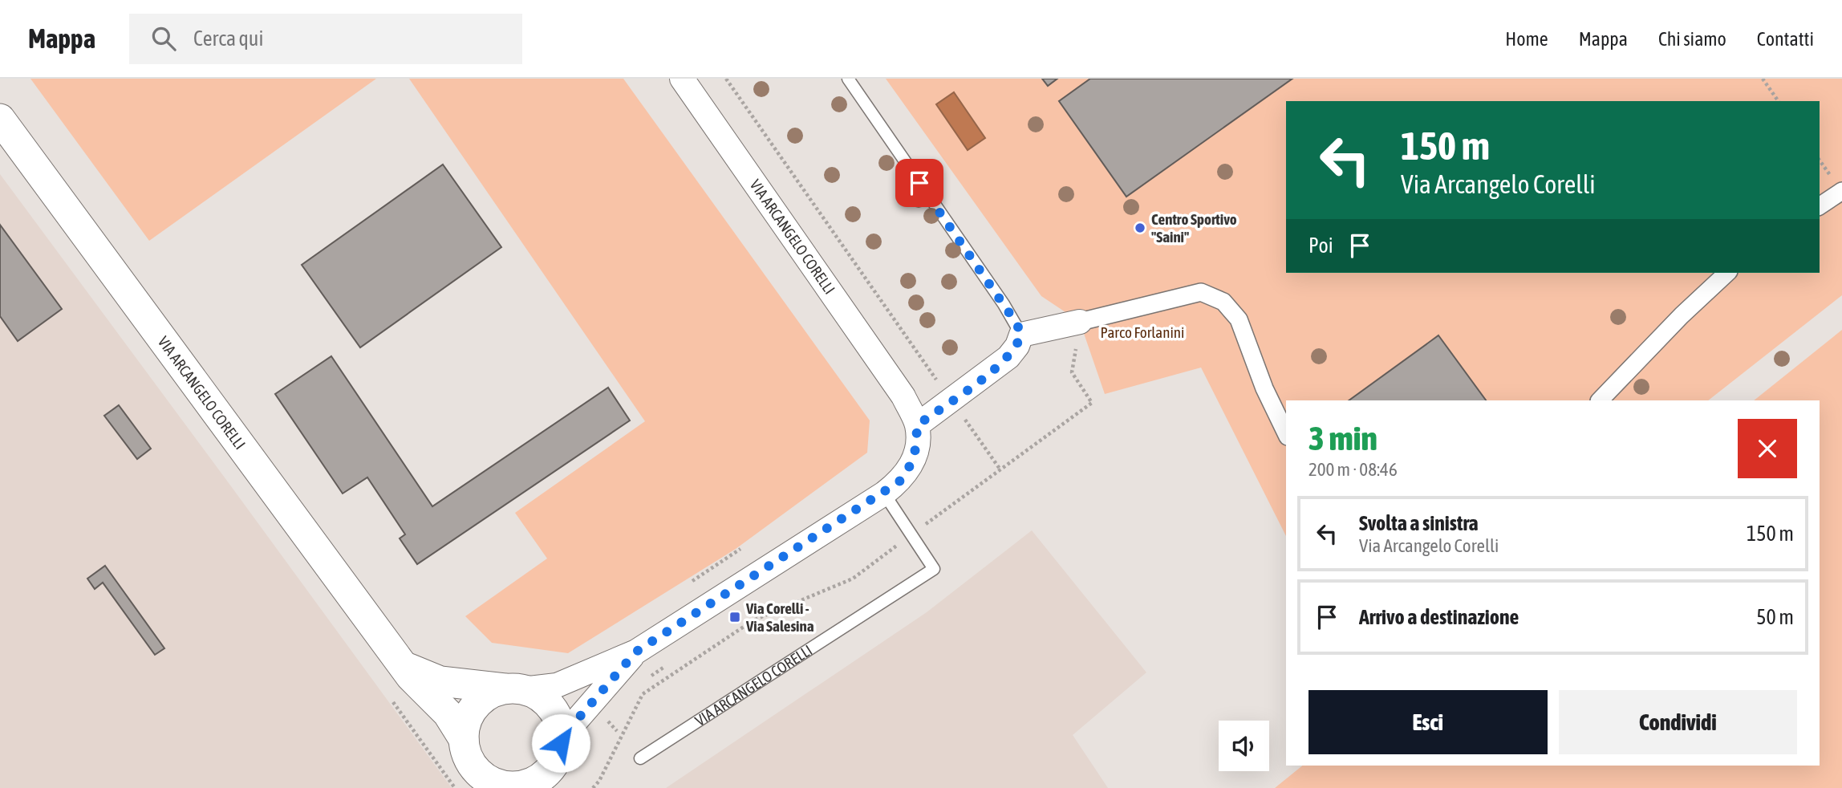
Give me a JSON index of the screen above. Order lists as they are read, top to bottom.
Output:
{
  "streets": {
    "street": ["VIA ARCANGELO CORELLI"]
  },
  "parks": ["Parco Forlanini"],
  "places": {
    "other": ["Centro Sportivo \"Saini\""],
    "transit": ["Via Corelli - Via Salesina"]
  },
  "page": {
    "header": "Mappa",
    "search": "Cerca qui",
    "nav": [
      "Home",
      "Mappa",
      "Chi siamo",
      "Contatti"
    ],
    "turn": ["150 m", "Via Arcangelo Corelli"],
    "then": "Poi",
    "heading": ["3 min", "200 m · 08:46"],
    "list": [
      {
        "name": "Svolta a sinistra",
        "note": "Via Arcangelo Corelli",
        "value": "150 m"
      },
      {
        "name": "Arrivo a destinazione",
        "value": "50 m"
      }
    ],
    "buttons": ["Esci", "Condividi"]
  }
}
